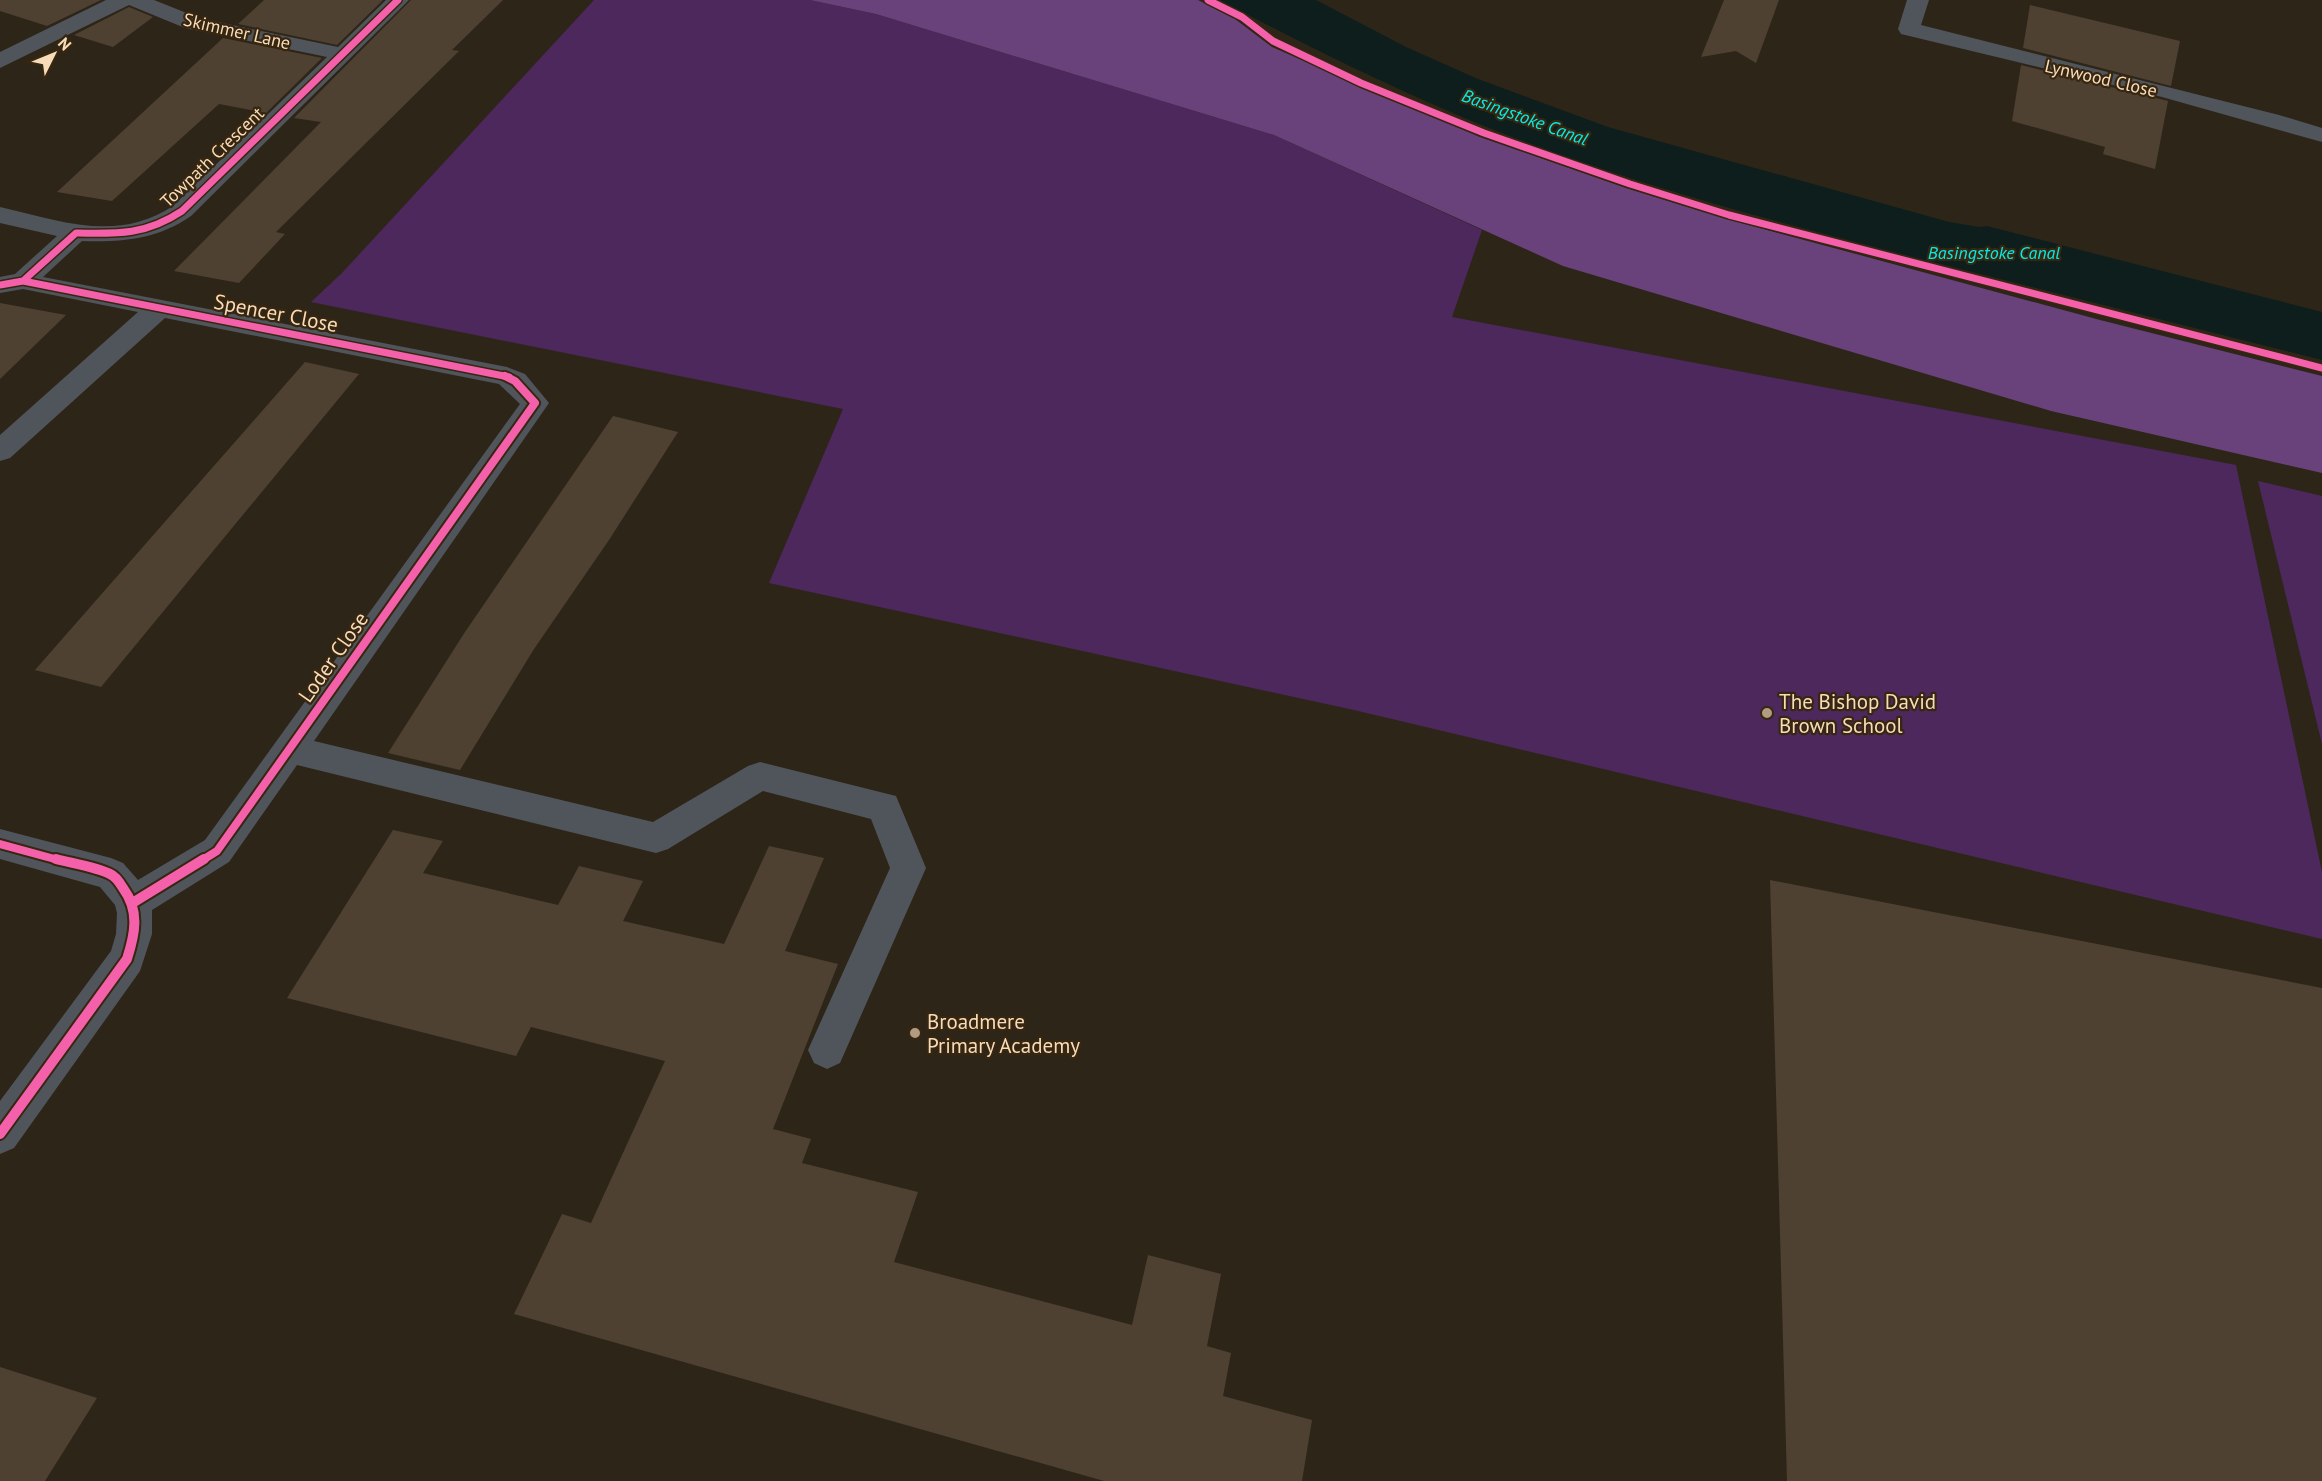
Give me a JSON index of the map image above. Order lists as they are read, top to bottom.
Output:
{
  "streets": {
    "street": [
      "Skimmer Lane",
      "Lynwood Close",
      "Towpath Crescent",
      "Spencer Close",
      "Loder Close"
    ]
  },
  "crossings": [
    ["Skimmer Lane", "Towpath Crescent"],
    ["Spencer Close", "Loder Close"]
  ],
  "water": ["Basingstoke Canal"],
  "places": ["The Bishop David Brown School", "Broadmere Primary Academy"],
  "north": "top right"
}
